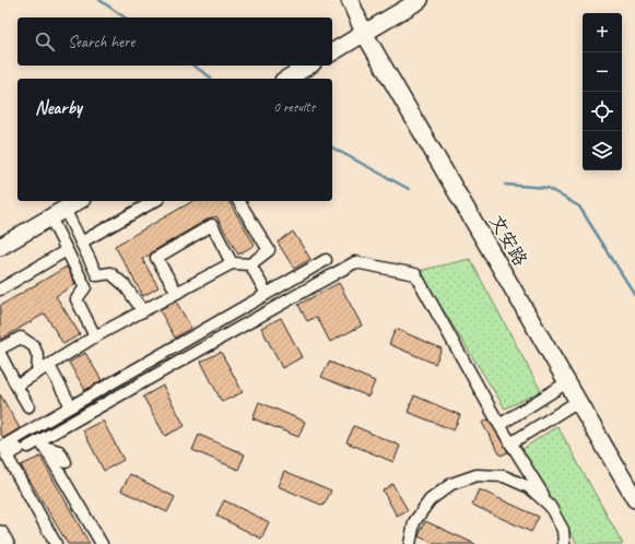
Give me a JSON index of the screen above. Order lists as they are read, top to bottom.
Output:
{
  "streets": {
    "main road": ["文安路"]
  },
  "page": {
    "map_buttons": ["+", "−"],
    "search": "Search here",
    "heading": ["Nearby", "0 results"]
  }
}
